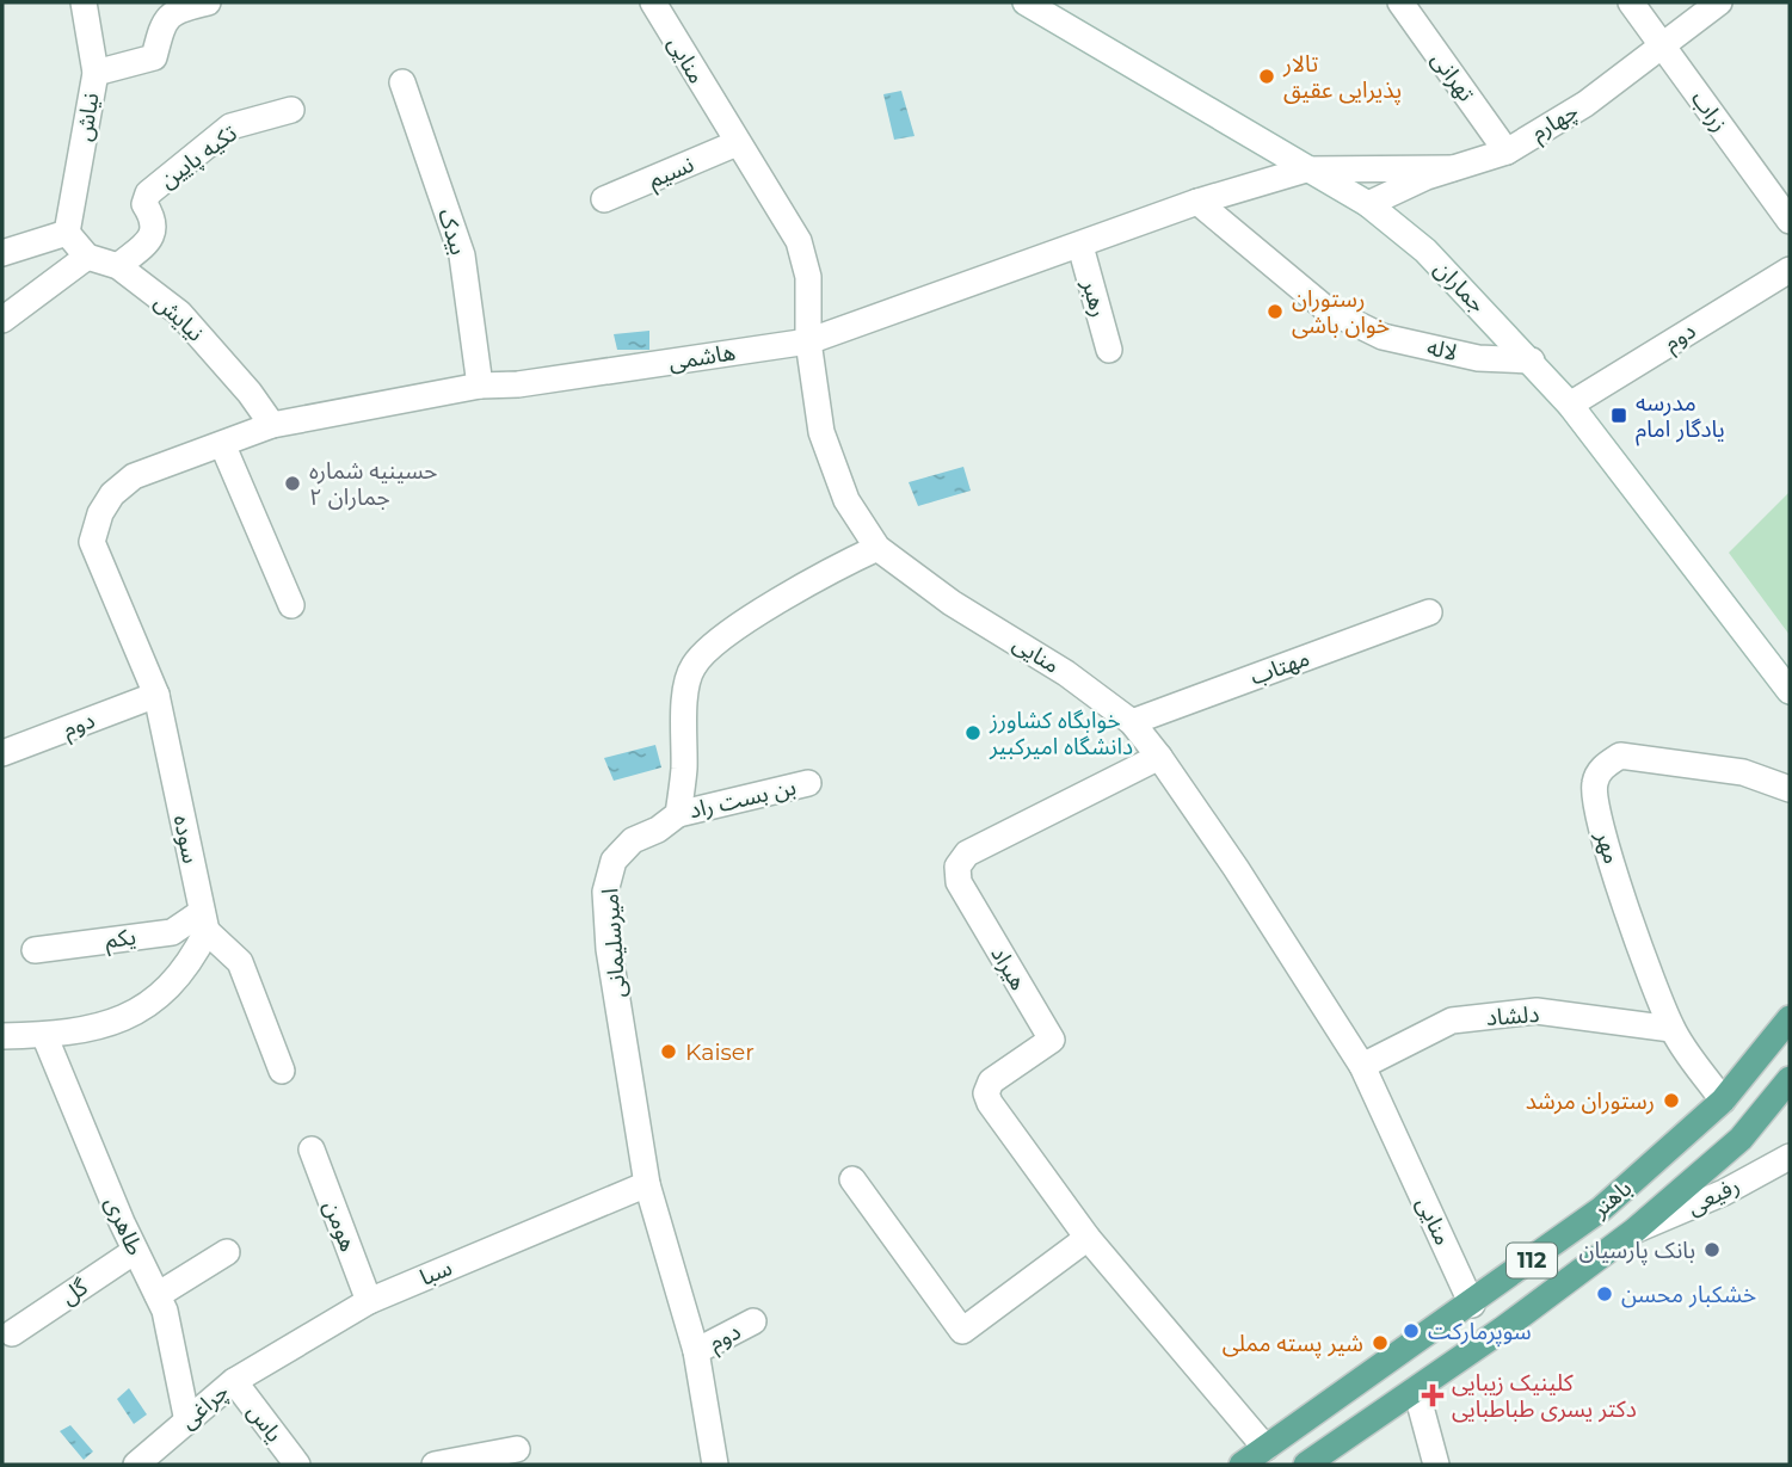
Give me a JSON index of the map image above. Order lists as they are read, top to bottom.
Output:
{
  "streets": {
    "main road": ["باهنر", "112"],
    "street": [
      "منایی",
      "تهرانی",
      "زراب",
      "نیاش",
      "چهارم",
      "تکیه پایین",
      "نسیم",
      "بیدک",
      "جماران",
      "رهبر",
      "نیایش",
      "دوم",
      "لاله",
      "هاشمی",
      "مهتاب",
      "بن بست راد",
      "سوده",
      "مهر",
      "یکم",
      "امیرسلیمانی",
      "هیراد",
      "دلشاد",
      "رفیعی",
      "طاهری",
      "هومن",
      "سبا",
      "گل",
      "چراغی",
      "یاس"
    ]
  },
  "crossings": [
    ["منایی", "نسیم"],
    ["منایی", "هاشمی"],
    ["منایی", "مهتاب"],
    ["منایی", "هیراد"],
    ["منایی", "دلشاد"],
    ["منایی", "باهنر"],
    ["تهرانی", "چهارم"],
    ["زراب", "چهارم"],
    ["چهارم", "جماران"],
    ["چهارم", "هاشمی"],
    ["تکیه پایین", "نیایش"],
    ["بیدک", "هاشمی"],
    ["جماران", "دوم"],
    ["جماران", "لاله"],
    ["جماران", "هاشمی"],
    ["رهبر", "هاشمی"],
    ["نیایش", "هاشمی"],
    ["دوم", "سوده"],
    ["دوم", "امیرسلیمانی"],
    ["لاله", "هاشمی"],
    ["هاشمی", "سوده"],
    ["بن بست راد", "امیرسلیمانی"],
    ["سوده", "یکم"],
    ["مهر", "دلشاد"],
    ["مهر", "باهنر"],
    ["امیرسلیمانی", "سبا"],
    ["هیراد", "باهنر"],
    ["رفیعی", "باهنر"],
    ["طاهری", "گل"],
    ["طاهری", "چراغی"],
    ["هومن", "سبا"],
    ["سبا", "چراغی"],
    ["سبا", "یاس"],
    ["چراغی", "یاس"]
  ],
  "places": {
    "other": [
      "تالار پذیرایی عقیق",
      "رستوران خوان باشی",
      "حسینیه شماره ۲ جماران",
      "خوابگاه کشاورز دانشگاه امیرکبیر",
      "Kaiser",
      "رستوران مرشد",
      "بانک پارسیان",
      "خشکبار محسن",
      "سوپرمارکت",
      "شیر پسته مملی"
    ],
    "transit": ["مدرسه یادگار امام"],
    "health": ["کلینیک زیبایی دکتر یسری طباطبایی"]
  }
}
